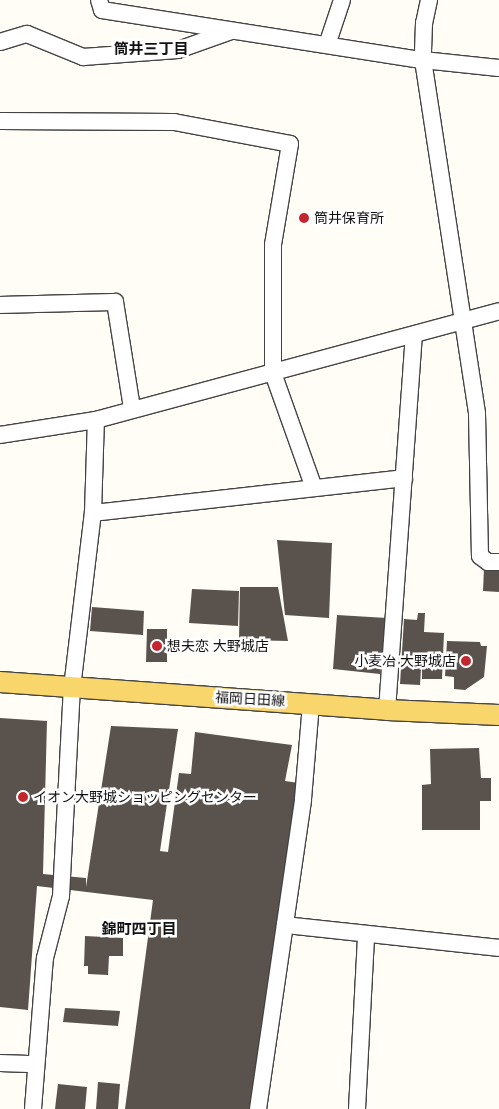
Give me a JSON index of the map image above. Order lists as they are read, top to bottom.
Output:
{
  "streets": {
    "main road": ["福岡日田線"]
  },
  "districts": ["筒井三丁目", "錦町四丁目"],
  "places": [
    "筒井保育所",
    "想夫恋 大野城店",
    "小麦冶 大野城店",
    "イオン大野城ショッピングセンター"
  ]
}
